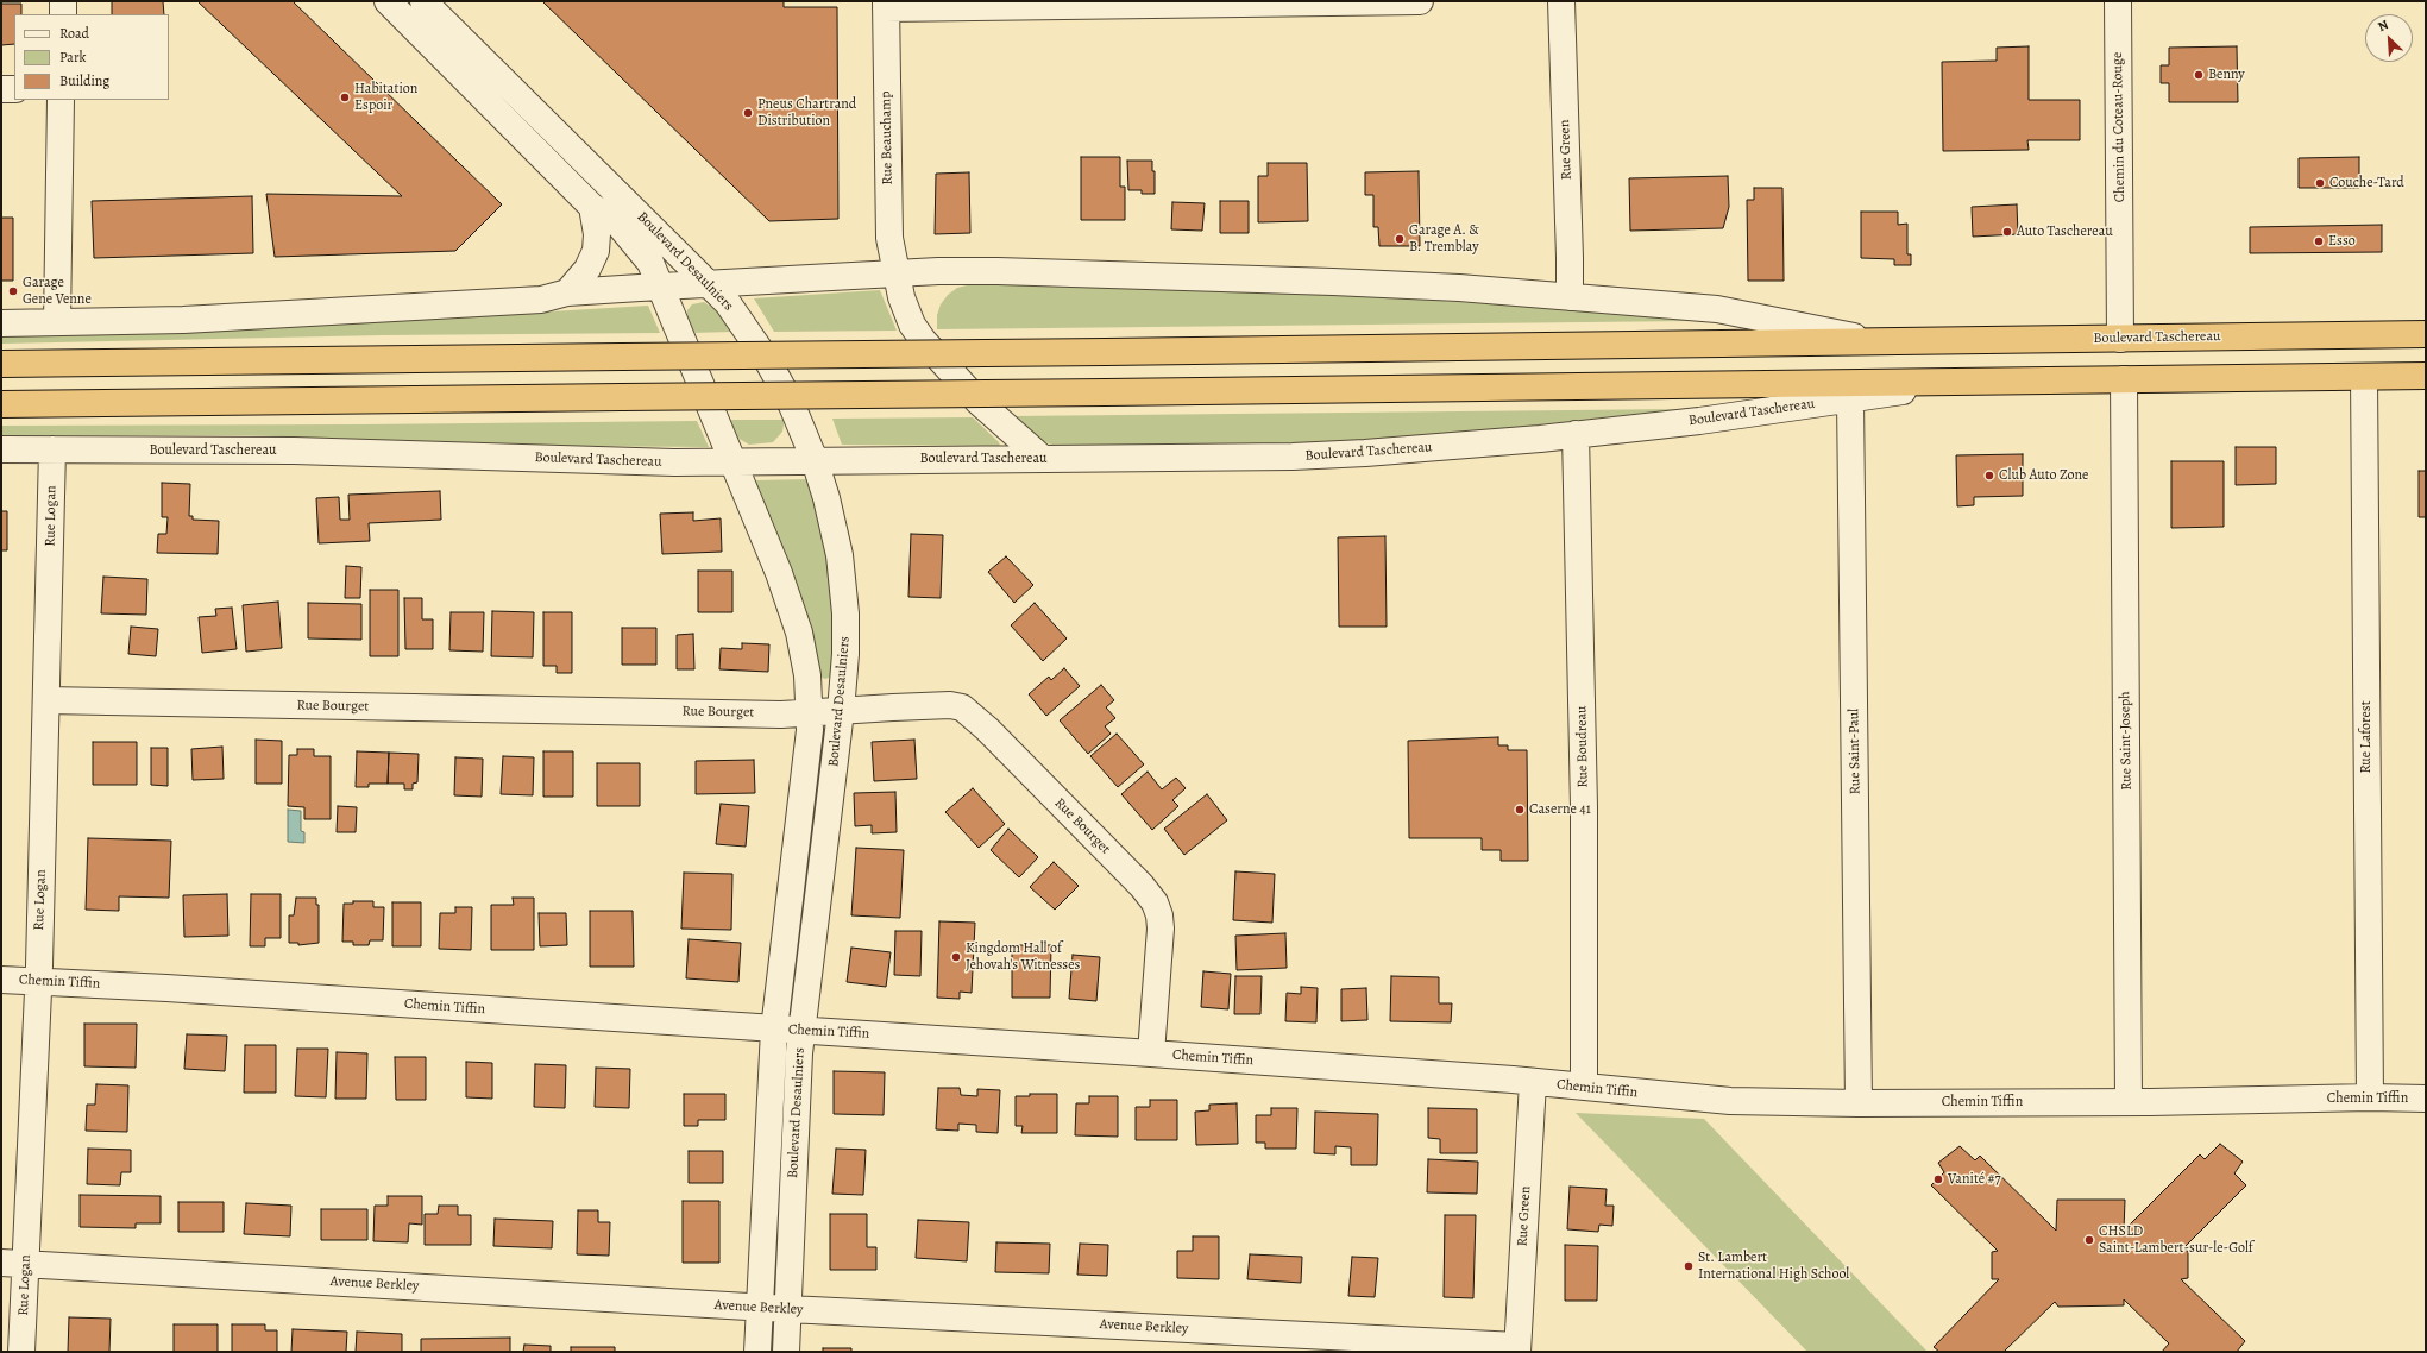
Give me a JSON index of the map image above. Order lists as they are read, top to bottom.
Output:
{
  "streets": {
    "highway": ["Boulevard Taschereau"],
    "street": [
      "Chemin du Coteau-Rouge",
      "Rue Beauchamp",
      "Rue Green",
      "Boulevard Desaulniers",
      "Rue Logan",
      "Rue Bourget",
      "Rue Laforest",
      "Rue Saint-Joseph",
      "Rue Boudreau",
      "Rue Saint-Paul",
      "Chemin Tiffin",
      "Avenue Berkley"
    ]
  },
  "crossings": [
    ["Chemin du Coteau-Rouge", "Boulevard Taschereau"],
    ["Rue Beauchamp", "Boulevard Taschereau"],
    ["Rue Green", "Boulevard Taschereau"],
    ["Rue Green", "Chemin Tiffin"],
    ["Rue Green", "Avenue Berkley"],
    ["Boulevard Desaulniers", "Boulevard Taschereau"],
    ["Boulevard Desaulniers", "Rue Bourget"],
    ["Boulevard Desaulniers", "Chemin Tiffin"],
    ["Boulevard Desaulniers", "Avenue Berkley"],
    ["Boulevard Taschereau", "Rue Logan"],
    ["Boulevard Taschereau", "Rue Laforest"],
    ["Boulevard Taschereau", "Rue Saint-Joseph"],
    ["Boulevard Taschereau", "Rue Boudreau"],
    ["Boulevard Taschereau", "Rue Saint-Paul"],
    ["Rue Logan", "Rue Bourget"],
    ["Rue Logan", "Chemin Tiffin"],
    ["Rue Logan", "Avenue Berkley"],
    ["Rue Bourget", "Chemin Tiffin"],
    ["Rue Laforest", "Chemin Tiffin"],
    ["Rue Saint-Joseph", "Chemin Tiffin"],
    ["Rue Boudreau", "Chemin Tiffin"],
    ["Rue Saint-Paul", "Chemin Tiffin"]
  ],
  "places": [
    "Benny",
    "Habitation Espoir",
    "Pneus Chartrand Distribution",
    "Couche-Tard",
    "Auto Taschereau",
    "Garage A. & B. Tremblay",
    "Esso",
    "Garage Gene Venne",
    "Club Auto Zone",
    "Caserne 41",
    "Kingdom Hall of Jehovah's Witnesses",
    "Vanité #7",
    "CHSLD Saint-Lambert-sur-le-Golf",
    "St. Lambert International High School"
  ],
  "legend": ["Road", "Park", "Building"],
  "north": "top left"
}
